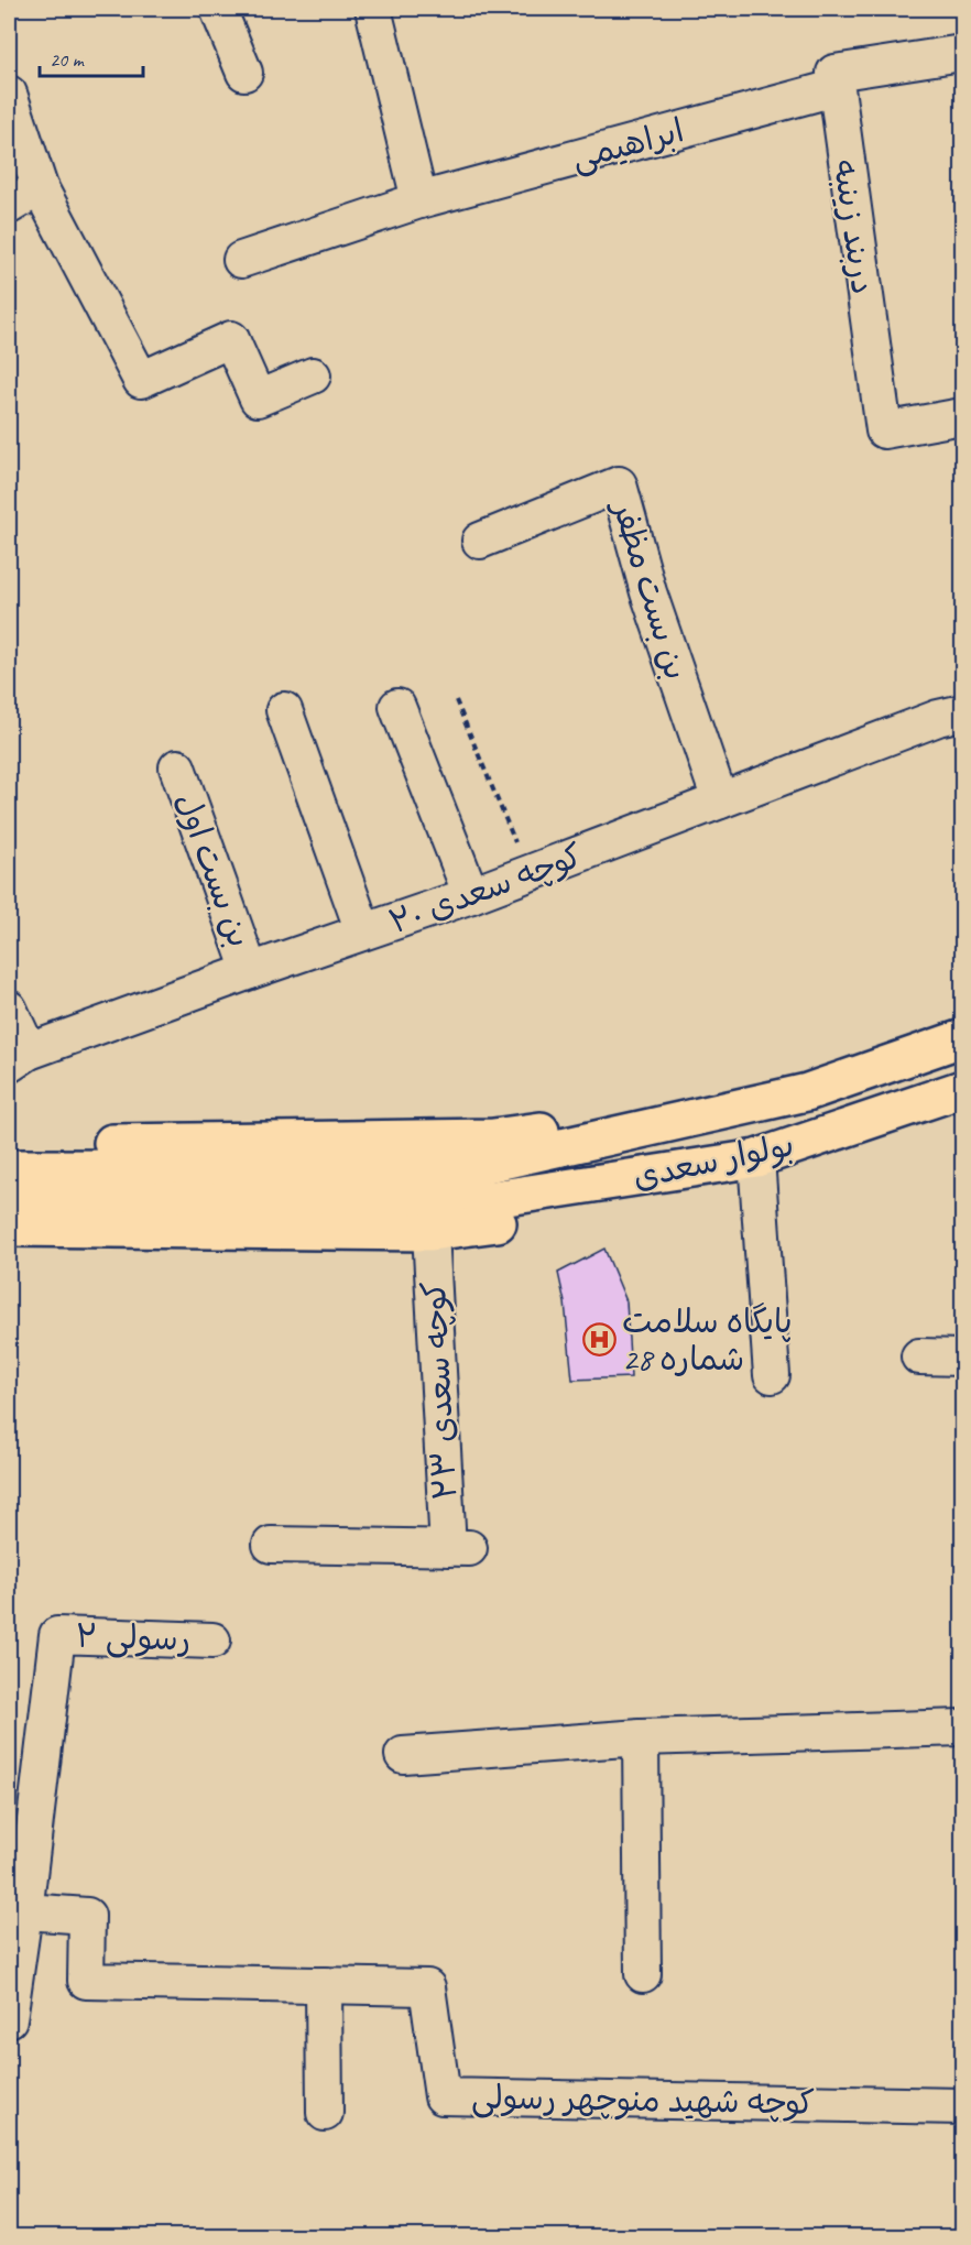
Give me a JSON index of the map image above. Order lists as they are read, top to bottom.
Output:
{
  "streets": {
    "main road": ["بولوار سعدی"],
    "street": [
      "ابراهیمی",
      "دربند زینبه",
      "بن بست مظفر",
      "بن بست اول",
      "کوچه سعدی ۲۰",
      "کوچه سعدی ۲۳",
      "رسولی ۲",
      "کوچه شهید منوچهر رسولی"
    ]
  },
  "crossings": [
    ["ابراهیمی", "دربند زینبه"],
    ["بن بست مظفر", "کوچه سعدی ۲۰"],
    ["بن بست اول", "کوچه سعدی ۲۰"],
    ["رسولی ۲", "کوچه شهید منوچهر رسولی"]
  ],
  "places": {
    "hospital": ["پایگاه سلامت شماره 28"]
  },
  "scale_bar": "20 m"
}
